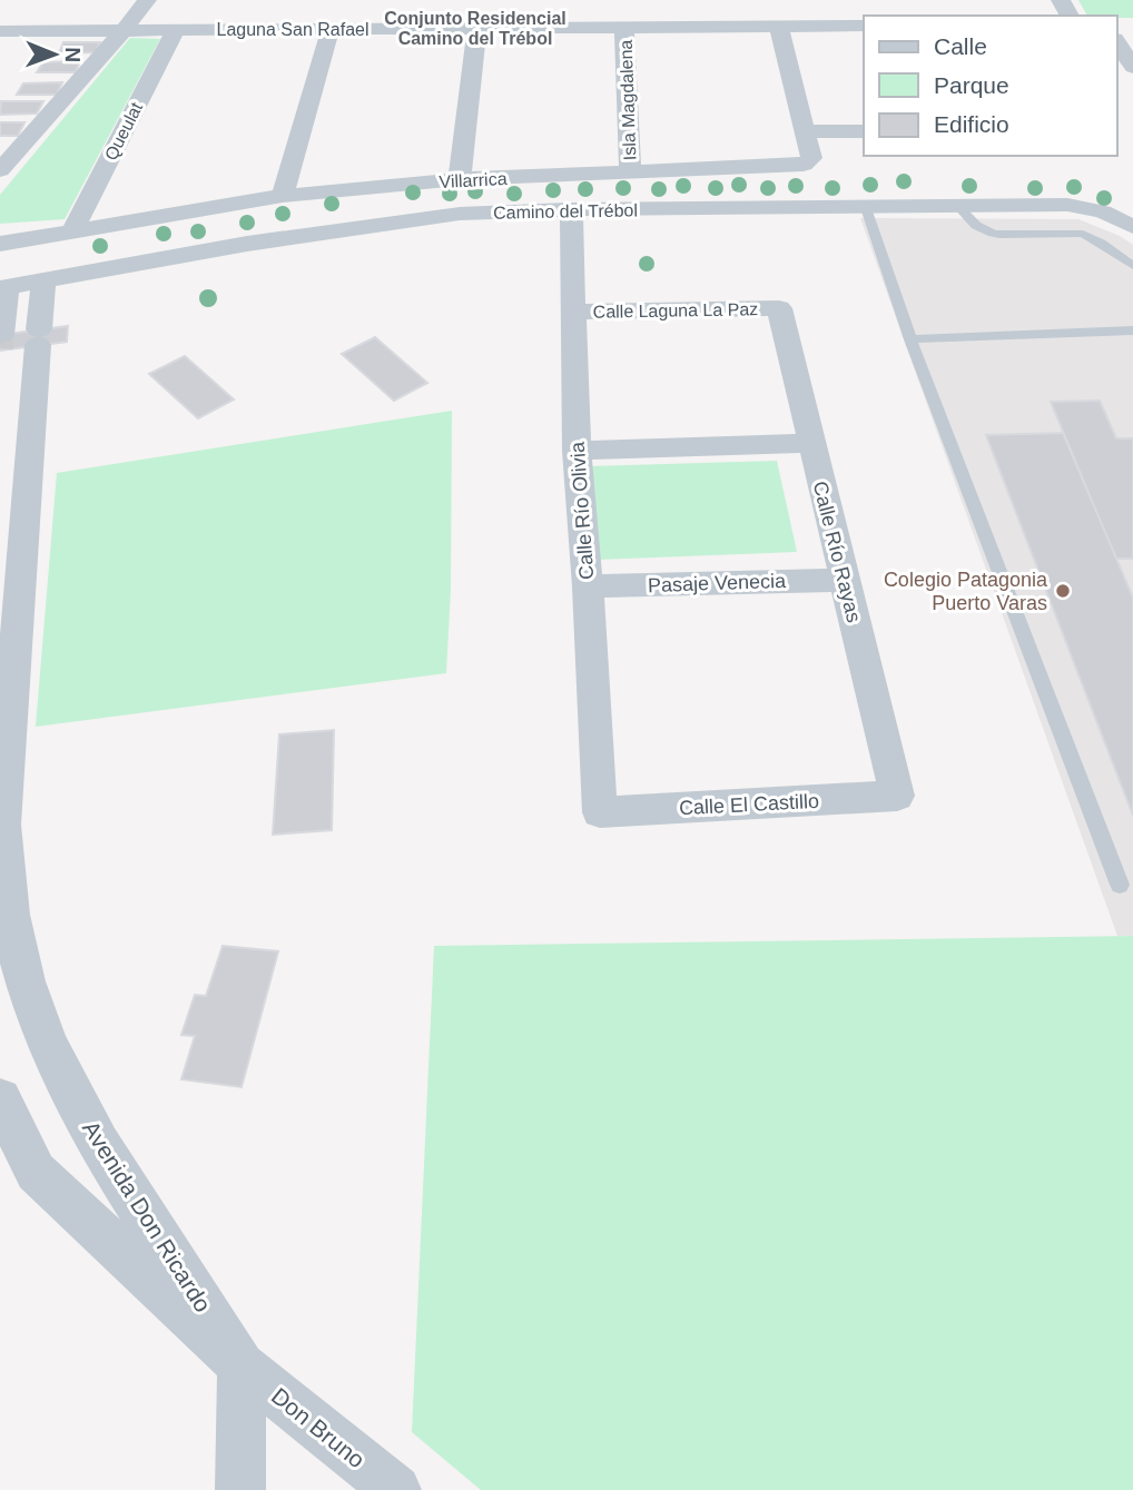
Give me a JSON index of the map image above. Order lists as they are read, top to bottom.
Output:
{
  "streets": {
    "street": [
      "Laguna San Rafael",
      "Isla Magdalena",
      "Queulat",
      "Villarrica",
      "Camino del Trébol",
      "Calle Laguna La Paz",
      "Calle Río Olivia",
      "Calle Río Rayas",
      "Pasaje Venecia",
      "Calle El Castillo",
      "Avenida Don Ricardo",
      "Don Bruno"
    ]
  },
  "crossings": [
    ["Laguna San Rafael", "Isla Magdalena"],
    ["Laguna San Rafael", "Queulat"],
    ["Laguna San Rafael", "Villarrica"],
    ["Isla Magdalena", "Villarrica"],
    ["Queulat", "Villarrica"],
    ["Camino del Trébol", "Calle Río Olivia"],
    ["Camino del Trébol", "Avenida Don Ricardo"],
    ["Calle Laguna La Paz", "Calle Río Olivia"],
    ["Calle Laguna La Paz", "Calle Río Rayas"],
    ["Calle Río Olivia", "Pasaje Venecia"],
    ["Calle Río Olivia", "Calle El Castillo"],
    ["Calle Río Rayas", "Pasaje Venecia"],
    ["Calle Río Rayas", "Calle El Castillo"],
    ["Avenida Don Ricardo", "Don Bruno"]
  ],
  "districts": ["Conjunto Residencial Camino del Trébol"],
  "places": ["Colegio Patagonia Puerto Varas"],
  "legend": ["Calle", "Parque", "Edificio"],
  "north": "right"
}
